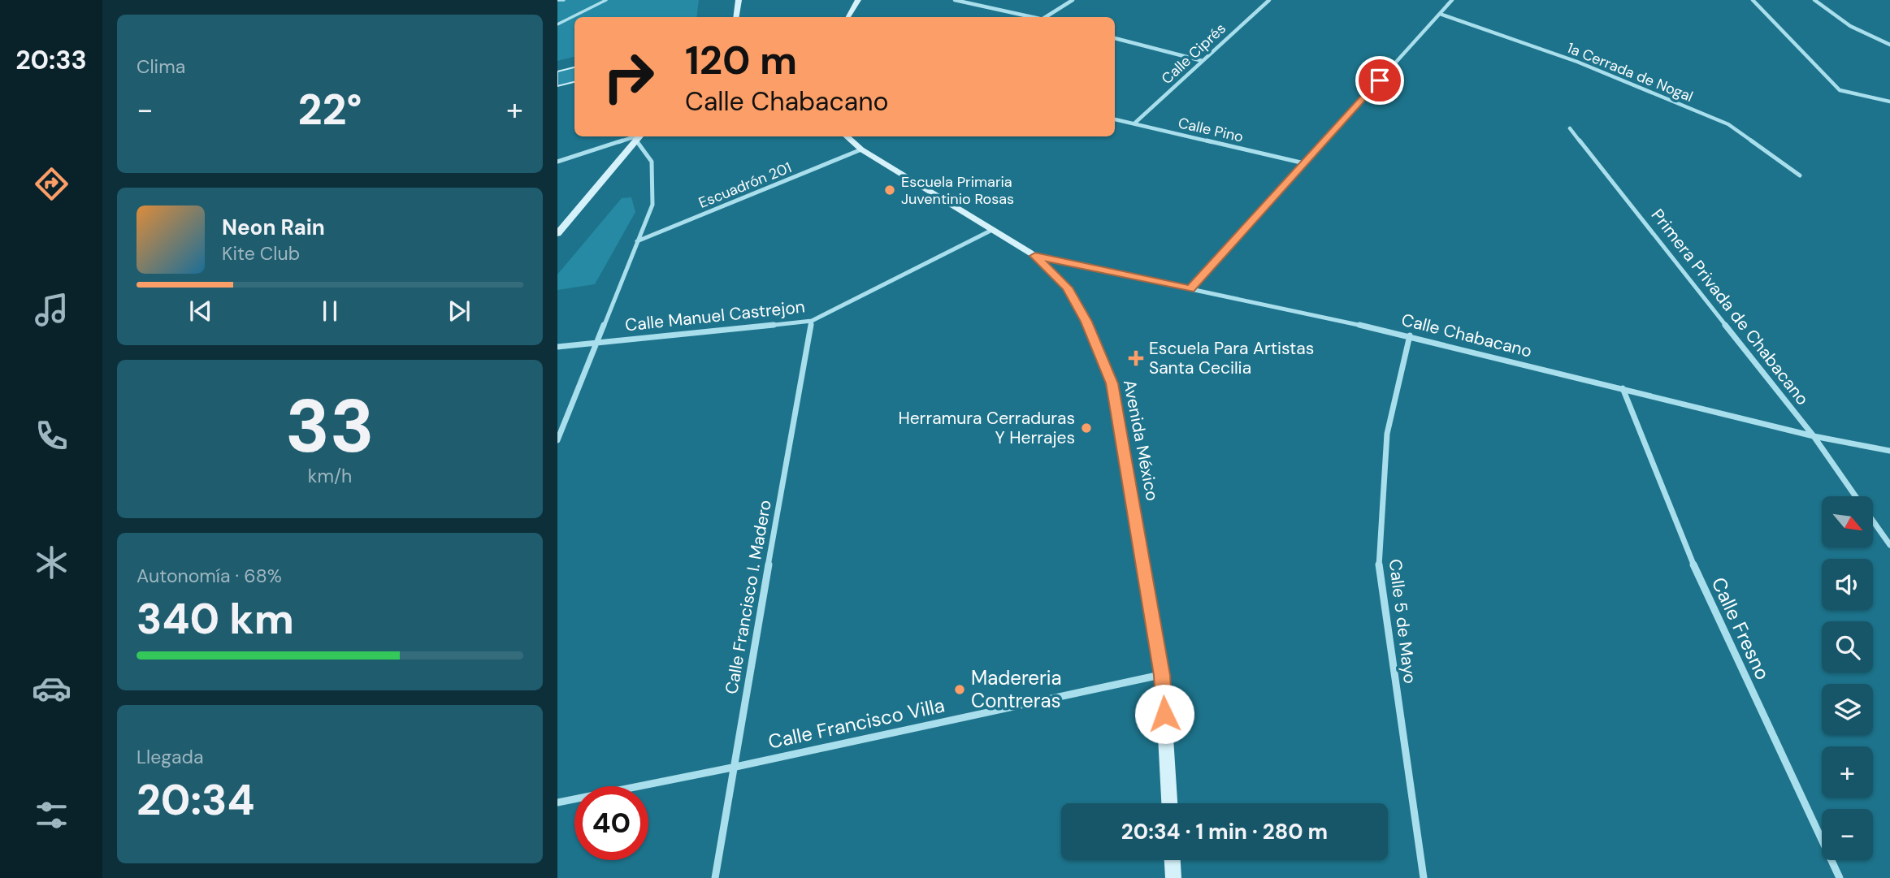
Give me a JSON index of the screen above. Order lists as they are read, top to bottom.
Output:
{
  "streets": {
    "street": [
      "Calle Ciprés",
      "1a Cerrada de Nogal",
      "Calle Pino",
      "Escuadrón 201",
      "Primera Privada de Chabacano",
      "Calle Manuel Castrejon",
      "Calle Chabacano",
      "Avenida México",
      "Calle Francisco I. Madero",
      "Calle 5 de Mayo",
      "Calle Fresno",
      "Calle Francisco Villa"
    ]
  },
  "crossings": [
    ["Calle Ciprés", "Calle Pino"],
    ["Escuadrón 201", "Avenida México"],
    ["Primera Privada de Chabacano", "Calle Chabacano"],
    ["Calle Manuel Castrejon", "Avenida México"],
    ["Calle Manuel Castrejon", "Calle Francisco I. Madero"],
    ["Calle Chabacano", "Avenida México"],
    ["Calle Chabacano", "Calle 5 de Mayo"],
    ["Calle Chabacano", "Calle Fresno"],
    ["Avenida México", "Calle Francisco Villa"],
    ["Calle Francisco I. Madero", "Calle Francisco Villa"]
  ],
  "places": {
    "other": ["Escuela Primaria Juventinio Rosas", "Herramura Cerraduras Y Herrajes", "Madereria Contreras"],
    "health": ["Escuela Para Artistas Santa Cecilia"]
  },
  "north": "bottom right",
  "page": {
    "tabs": "20:33",
    "tile": [
      "Clima",
      ["33", "km/h"],
      ["Autonomía · 68%", "340 km"],
      ["Llegada", "20:34"]
    ],
    "turn": ["120 m", "Calle Chabacano"],
    "heat": ["−", "22°", "+"],
    "song": ["Neon Rain", "Kite Club"],
    "map_buttons": ["+", "−"],
    "limit": "40",
    "trip": "20:34 · 1 min · 280 m"
  }
}
